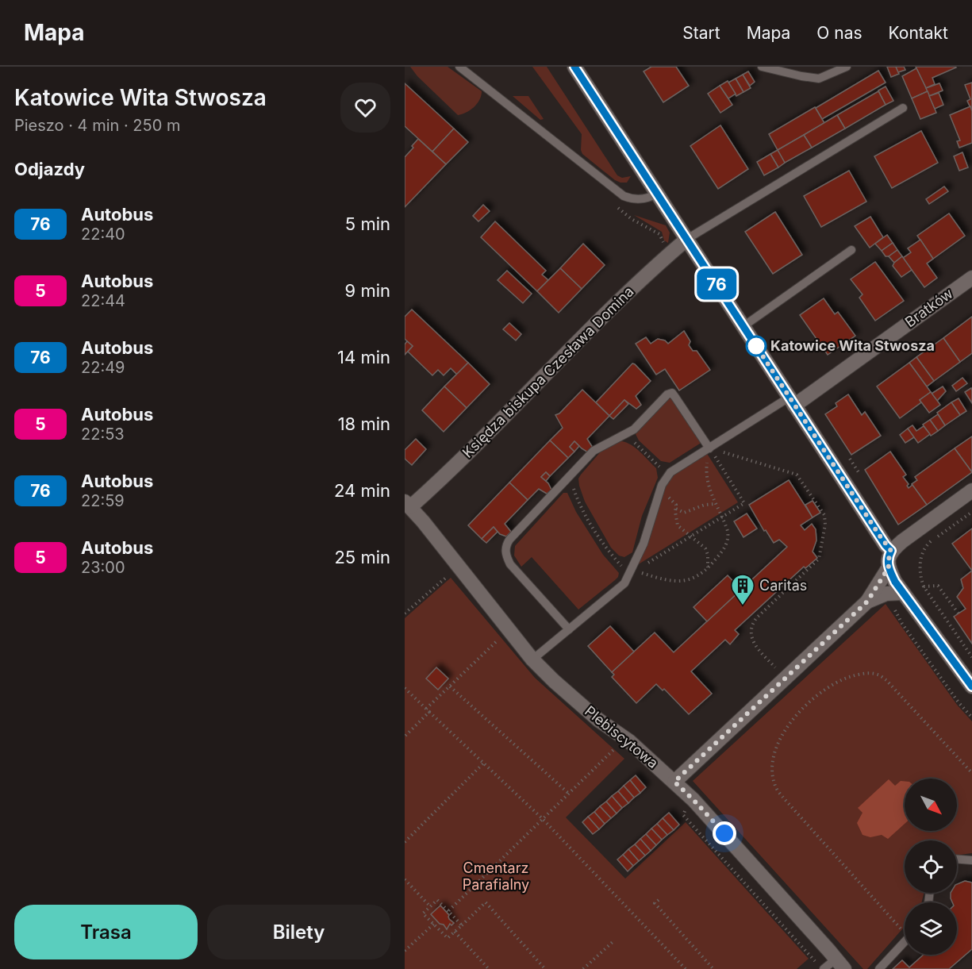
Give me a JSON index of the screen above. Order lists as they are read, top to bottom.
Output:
{
  "streets": {
    "street": ["Bratków", "Księdza biskupa Czesława Domina", "Plebiscytowa"]
  },
  "crossings": [
    ["Księdza biskupa Czesława Domina", "Plebiscytowa"]
  ],
  "parks": ["Cmentarz Parafialny"],
  "places": {
    "other": ["Katowice Wita Stwosza"],
    "building": ["Caritas"]
  },
  "lines": ["bus line 76"],
  "north": "bottom right",
  "page": {
    "header": "Mapa",
    "nav": [
      "Start",
      "Mapa",
      "O nas",
      "Kontakt"
    ],
    "heading": [
      ["Katowice Wita Stwosza", "Pieszo · 4 min · 250 m"],
      "Odjazdy"
    ],
    "on_map": "76",
    "list": [
      {
        "mark": "76",
        "name": "Autobus",
        "note": "22:40",
        "value": "5 min"
      },
      {
        "mark": "5",
        "name": "Autobus",
        "note": "22:44",
        "value": "9 min"
      },
      {
        "mark": "76",
        "name": "Autobus",
        "note": "22:49",
        "value": "14 min"
      },
      {
        "mark": "5",
        "name": "Autobus",
        "note": "22:53",
        "value": "18 min"
      },
      {
        "mark": "76",
        "name": "Autobus",
        "note": "22:59",
        "value": "24 min"
      },
      {
        "mark": "5",
        "name": "Autobus",
        "note": "23:00",
        "value": "25 min"
      }
    ],
    "buttons": ["Trasa", "Bilety"]
  }
}
